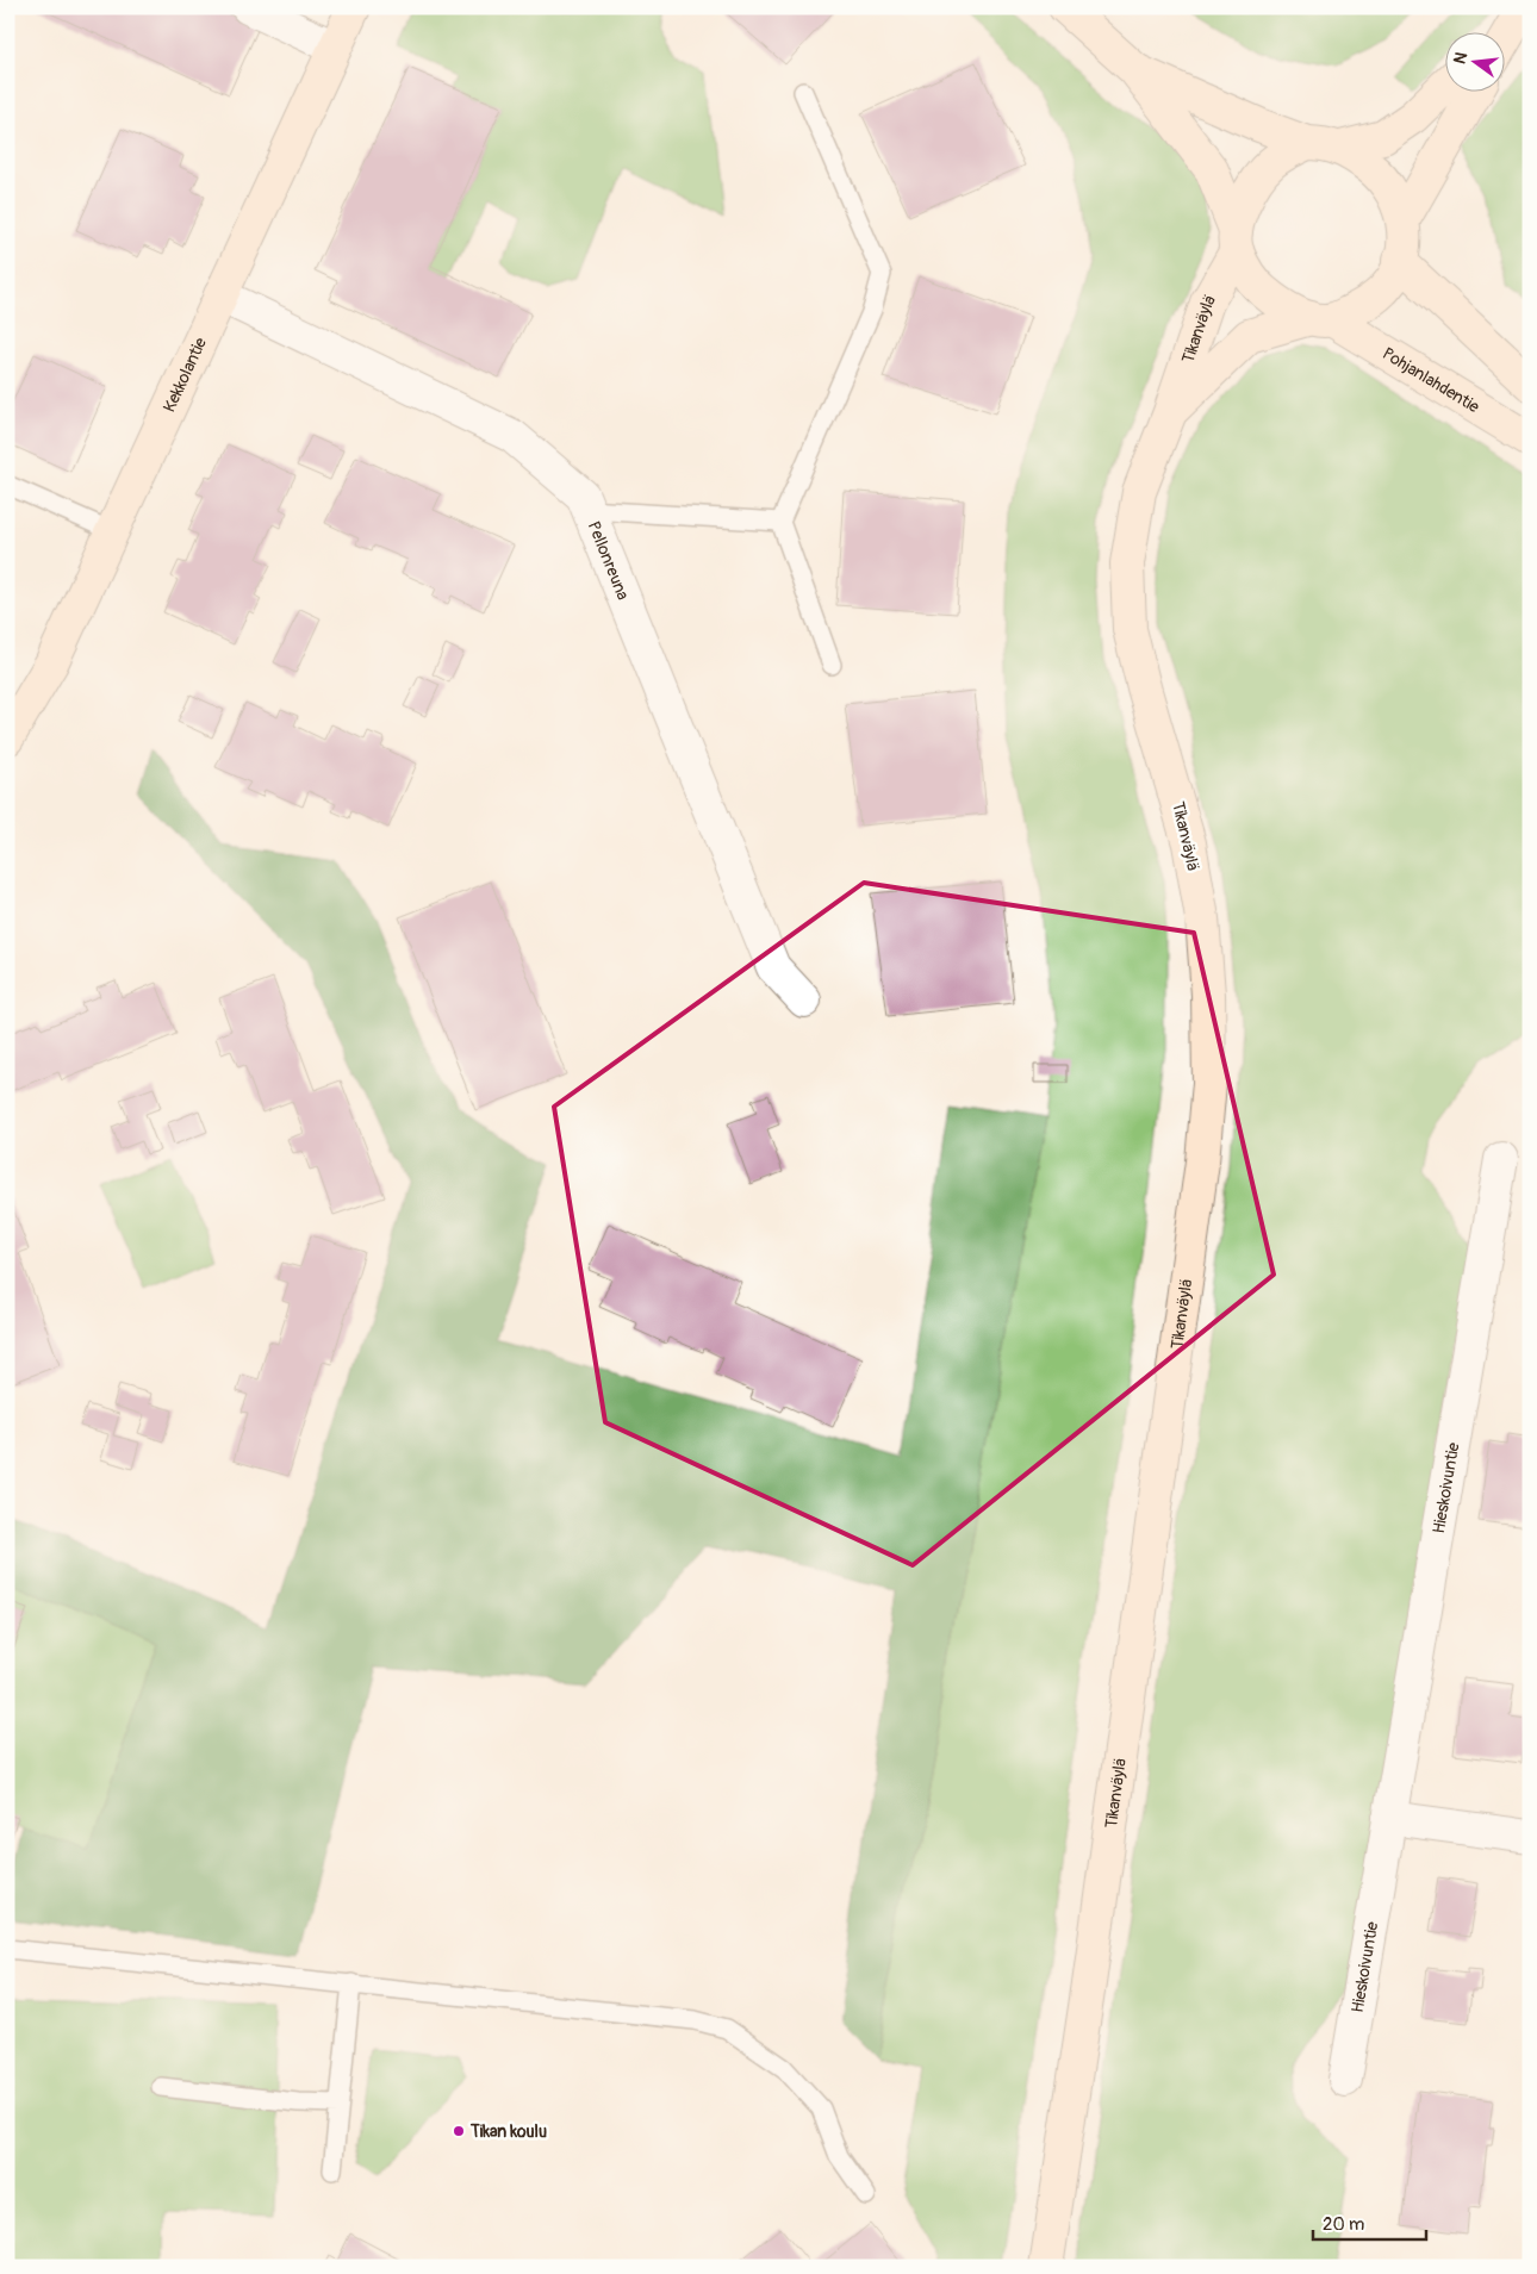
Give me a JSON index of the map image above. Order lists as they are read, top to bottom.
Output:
{
  "streets": {
    "main road": ["Tikanväylä", "Kekkolantie", "Pohjanlahdentie"],
    "street": ["Pellonreuna", "Hieskoivuntie"]
  },
  "crossings": [
    ["Tikanväylä", "Pohjanlahdentie"],
    ["Kekkolantie", "Pellonreuna"]
  ],
  "places": ["Tikan koulu"],
  "scale_bar": "20 m",
  "north": "left"
}
